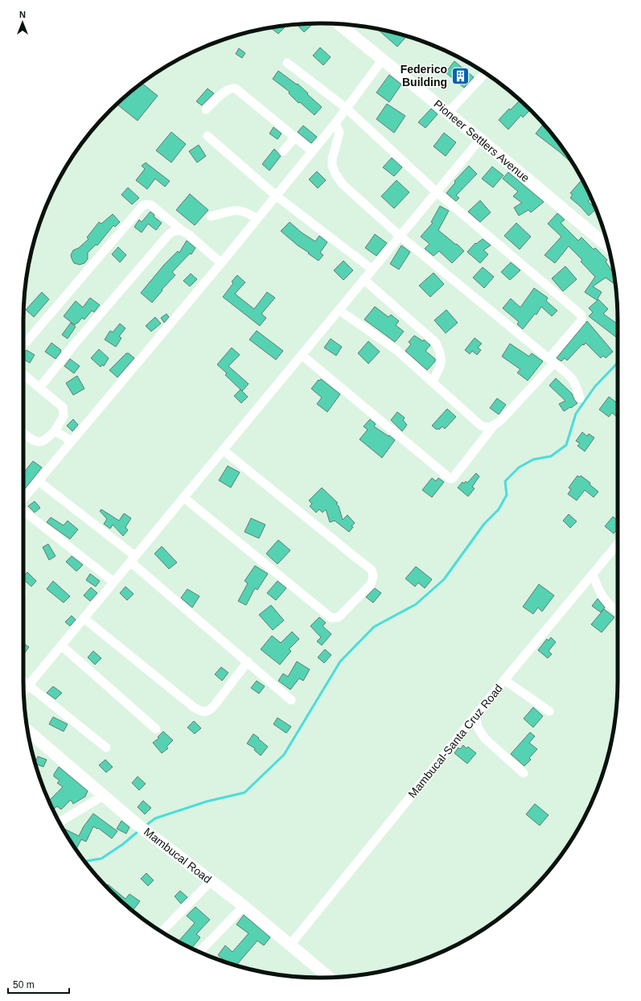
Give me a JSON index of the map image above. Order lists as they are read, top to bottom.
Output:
{
  "streets": {
    "main road": ["Pioneer Settlers Avenue", "Mambucal Road"],
    "street": ["Mambucal-Santa Cruz Road"]
  },
  "crossings": [
    ["Mambucal-Santa Cruz Road", "Mambucal Road"]
  ],
  "places": {
    "building": ["Federico Building"]
  },
  "scale_bar": "50 m",
  "north": "top"
}
